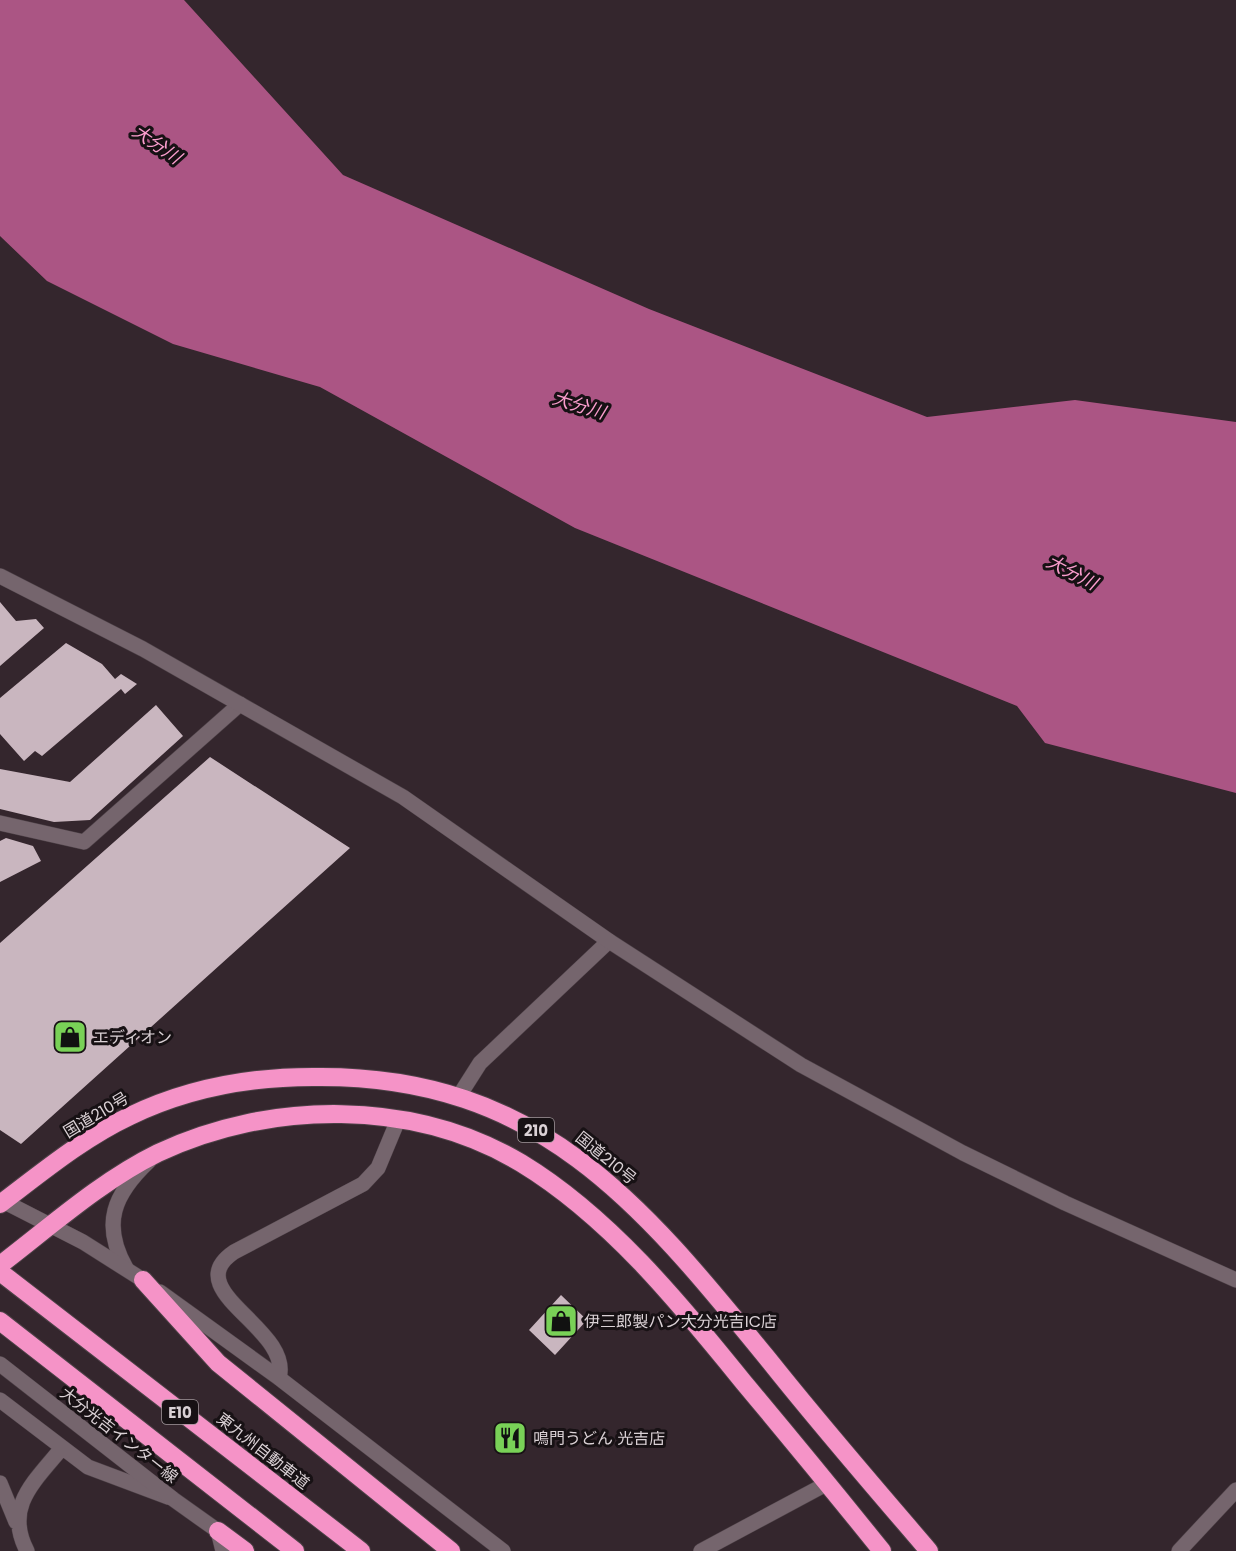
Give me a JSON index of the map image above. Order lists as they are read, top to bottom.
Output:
{
  "streets": {
    "highway": [
      "国道210号",
      "210",
      "E10",
      "東九州自動車道"
    ],
    "street": ["大分光吉インター線"]
  },
  "water": ["大分川"],
  "places": {
    "shop": ["エディオン", "伊三郎製パン大分光吉IC店"],
    "restaurant": ["鳴門うどん 光吉店"]
  }
}
